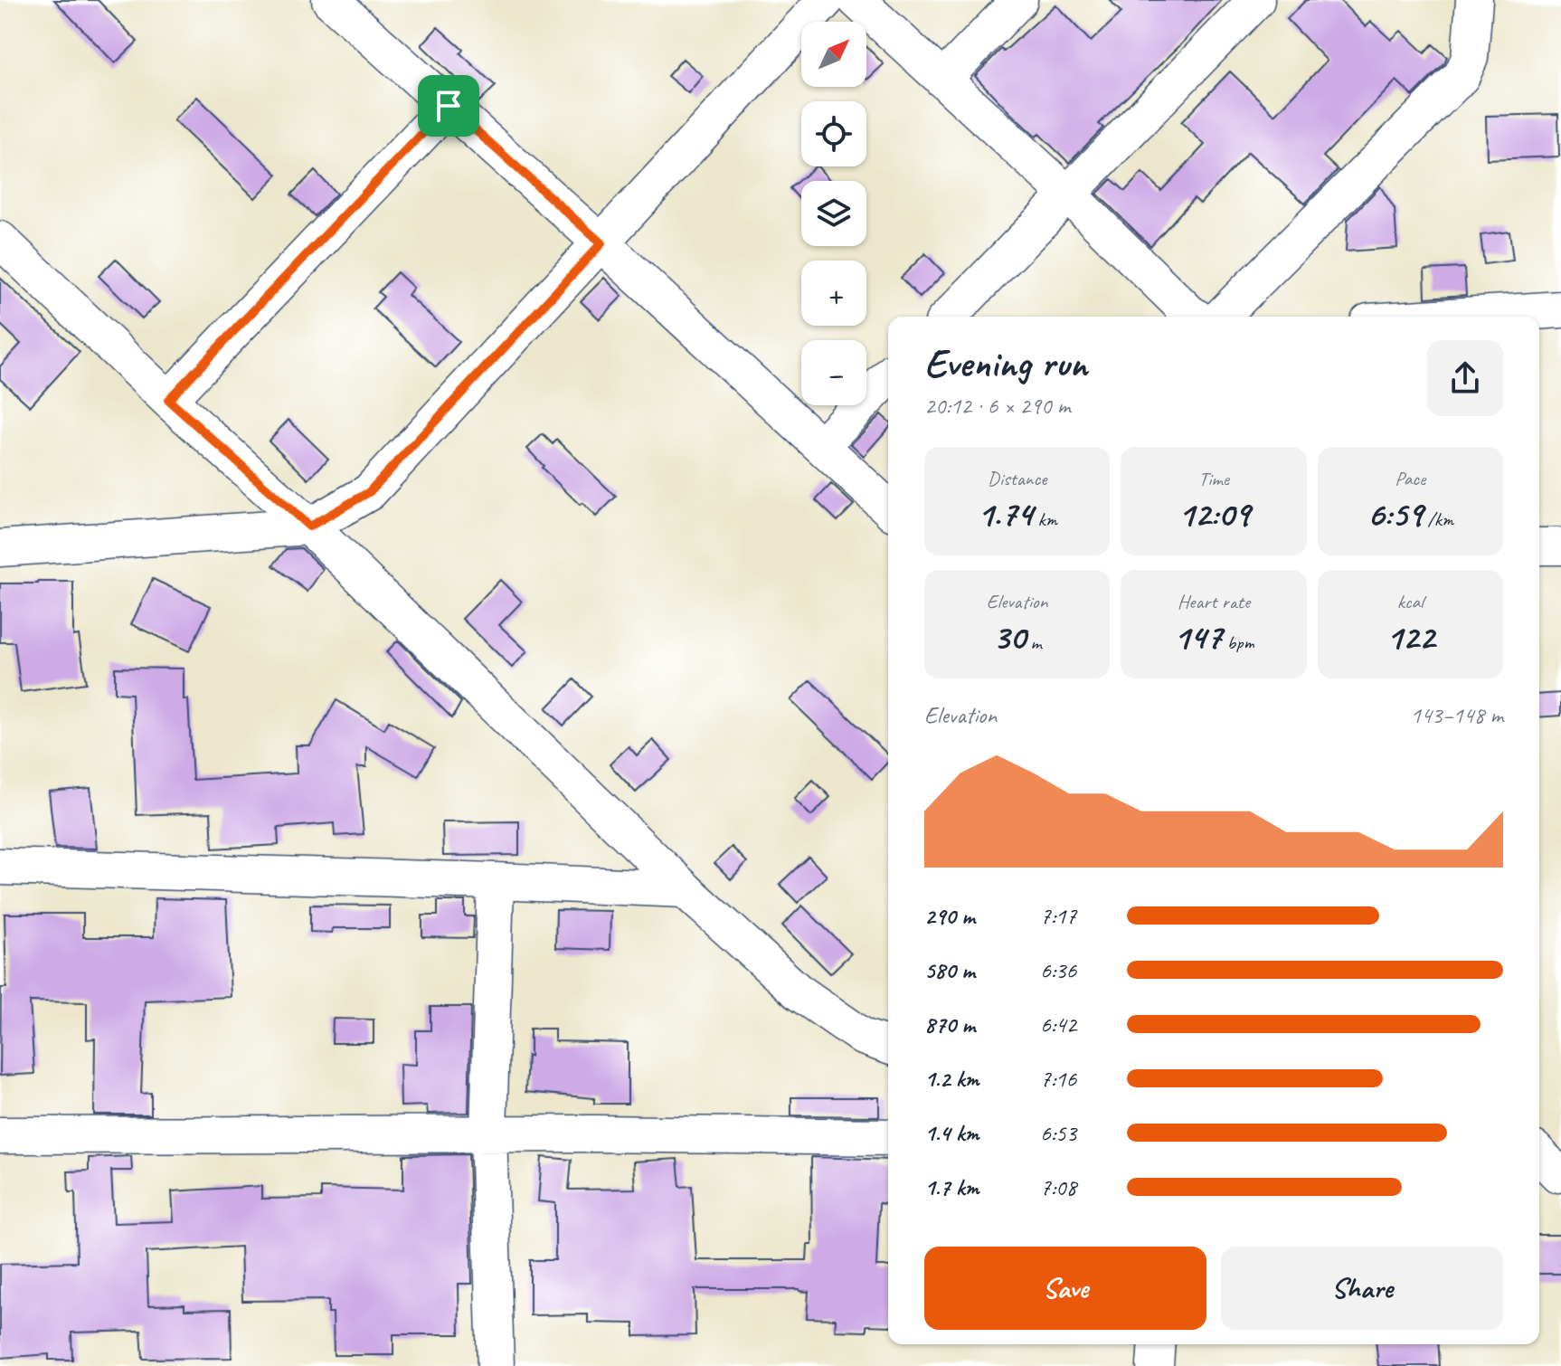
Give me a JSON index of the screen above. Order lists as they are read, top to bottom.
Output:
{
  "north": "top right",
  "page": {
    "map_buttons": ["+", "−"],
    "heading": ["Evening run", "20:12 · 6 × 290 m"],
    "stats": [
      ["Distance", "1.74 km"],
      ["Time", "12:09"],
      ["Pace", "6:59 /km"],
      ["Elevation", "30 m"],
      ["Heart rate", "147 bpm"],
      ["kcal", "122"]
    ],
    "chart": ["Elevation", "143–148 m"],
    "list": [
      {
        "name": "290 m",
        "note": "7:17"
      },
      {
        "name": "580 m",
        "note": "6:36"
      },
      {
        "name": "870 m",
        "note": "6:42"
      },
      {
        "name": "1.2 km",
        "note": "7:16"
      },
      {
        "name": "1.4 km",
        "note": "6:53"
      },
      {
        "name": "1.7 km",
        "note": "7:08"
      }
    ],
    "buttons": ["Save", "Share"]
  }
}
